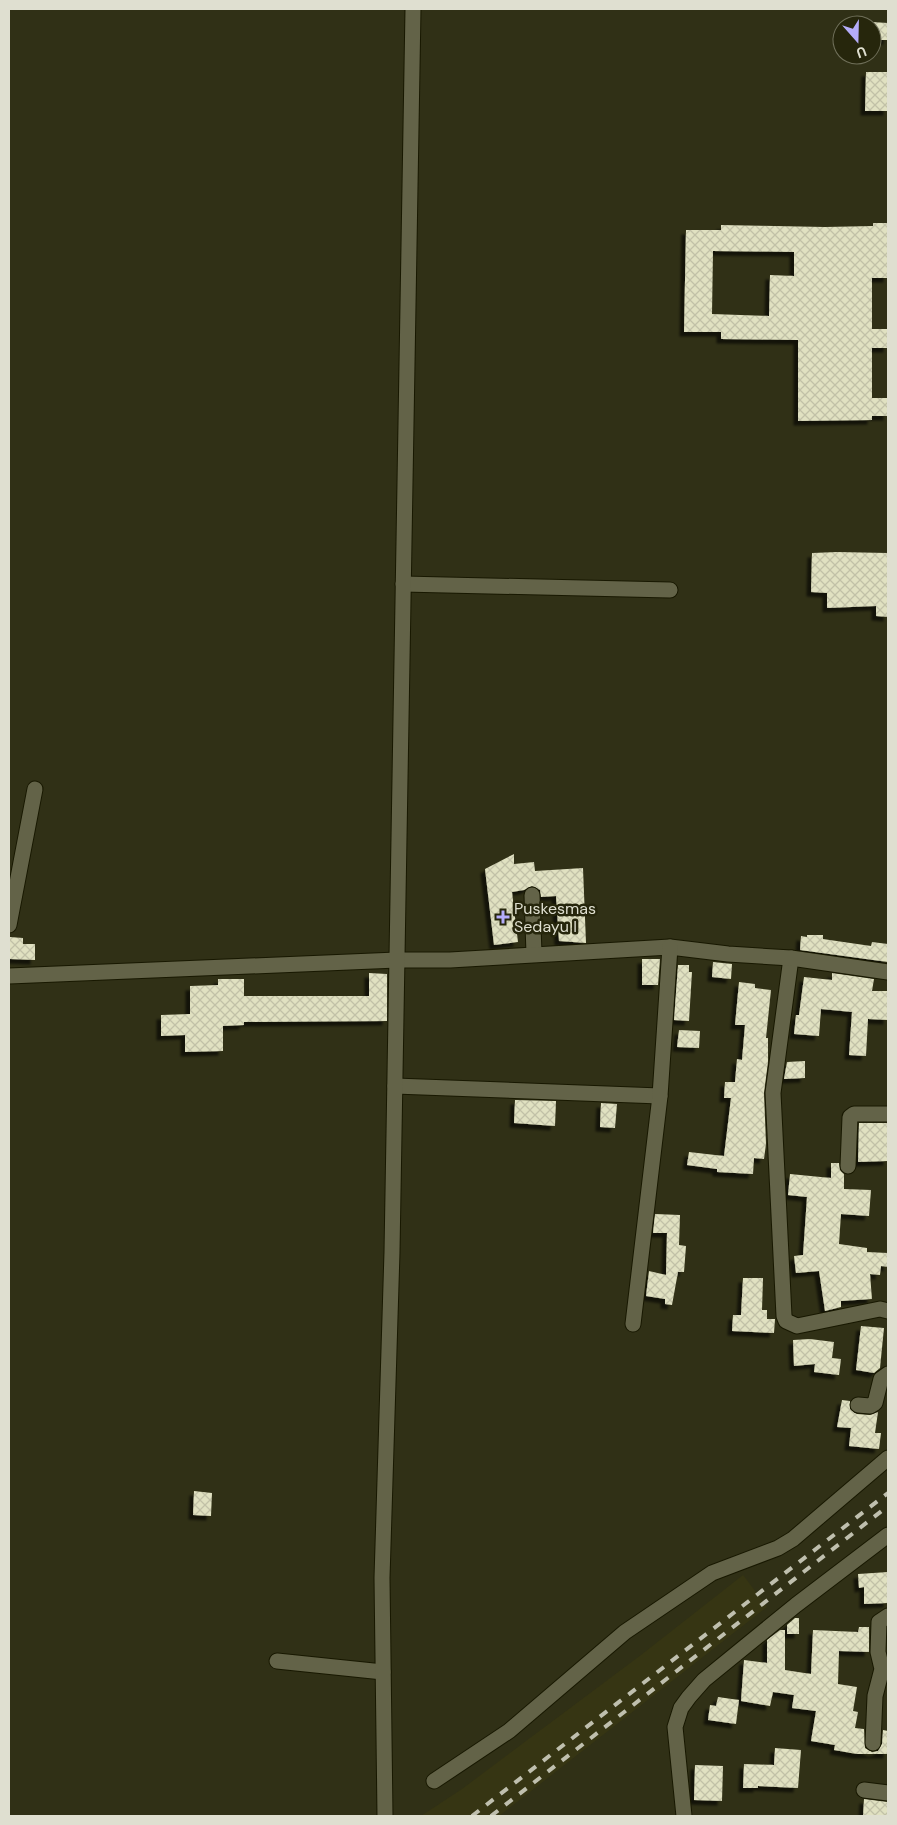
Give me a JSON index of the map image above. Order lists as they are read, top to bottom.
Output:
{
  "places": {
    "health": ["Puskesmas Sedayu I"]
  },
  "north": "bottom"
}
